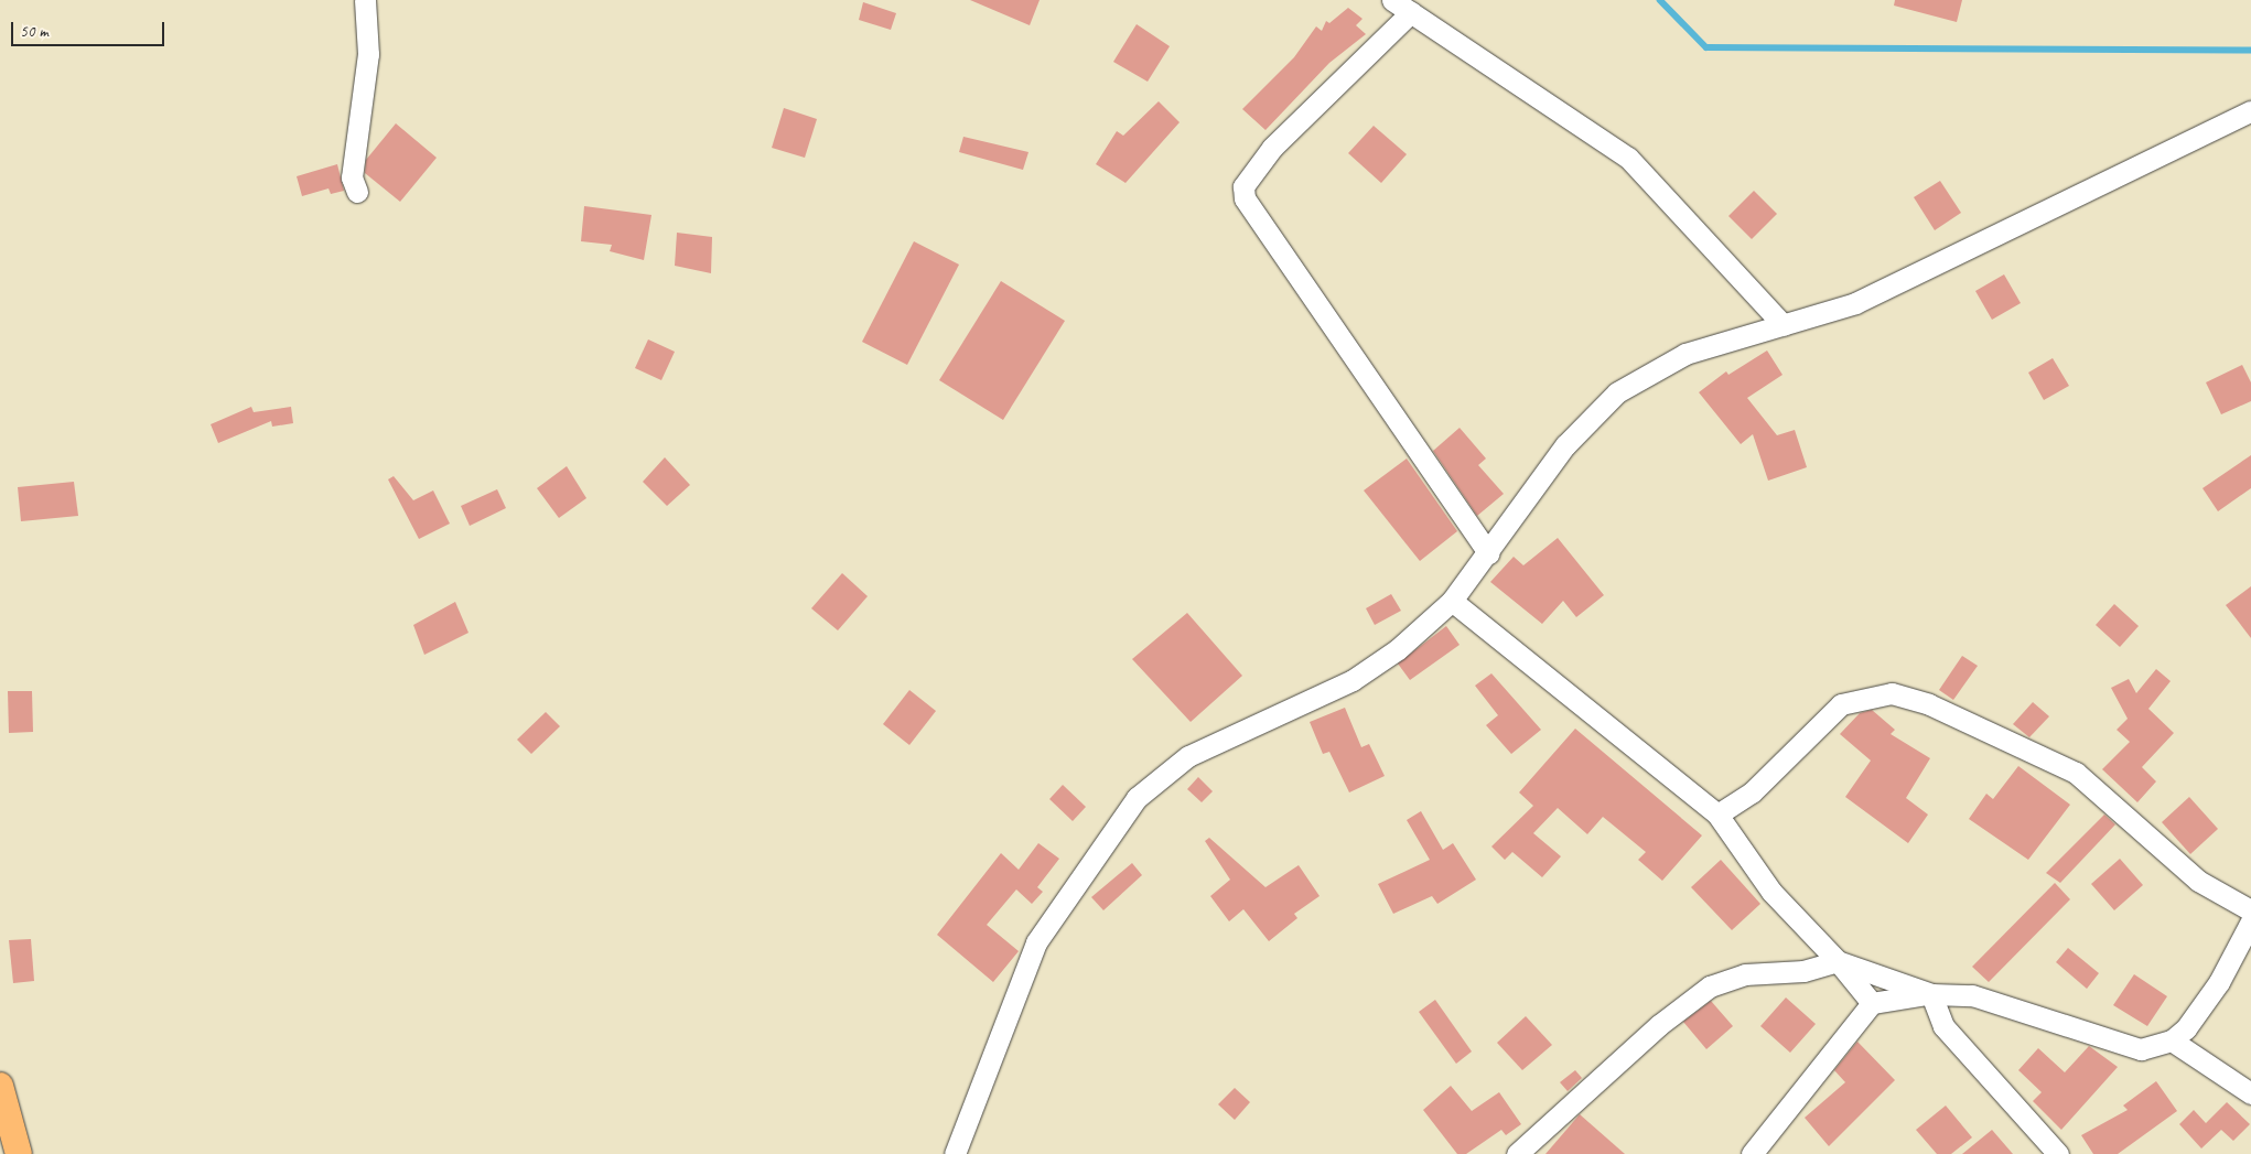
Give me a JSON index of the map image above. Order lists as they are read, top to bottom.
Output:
{
  "scale_bar": "50 m"
}
